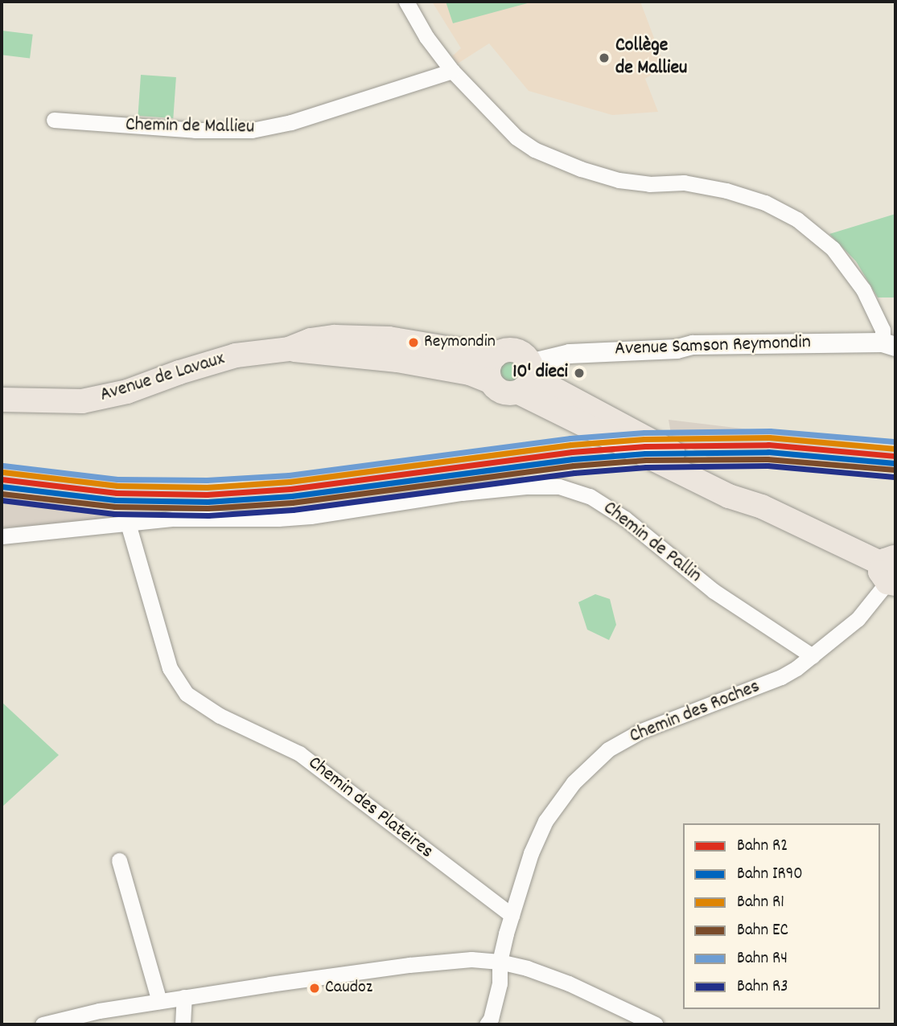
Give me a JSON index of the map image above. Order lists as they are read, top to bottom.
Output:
{
  "streets": {
    "main road": ["Avenue de Lavaux"],
    "street": [
      "Chemin de Mallieu",
      "Avenue Samson Reymondin",
      "Chemin de Pallin",
      "Chemin des Roches",
      "Chemin des Plateires"
    ]
  },
  "crossings": [
    ["Avenue Samson Reymondin", "Avenue de Lavaux"],
    ["Chemin de Pallin", "Chemin des Roches"],
    ["Chemin de Pallin", "Chemin des Plateires"],
    ["Chemin des Roches", "Chemin des Plateires"]
  ],
  "places": [
    "Collège de Mallieu",
    "Reymondin",
    "10' dieci",
    "Caudoz"
  ],
  "lines": [
    "rail line R4",
    "rail line R1",
    "rail line R2",
    "rail line IR90",
    "rail line EC",
    "rail line R3"
  ],
  "legend": [
    "Bahn R2",
    "Bahn IR90",
    "Bahn R1",
    "Bahn EC",
    "Bahn R4",
    "Bahn R3"
  ]
}
